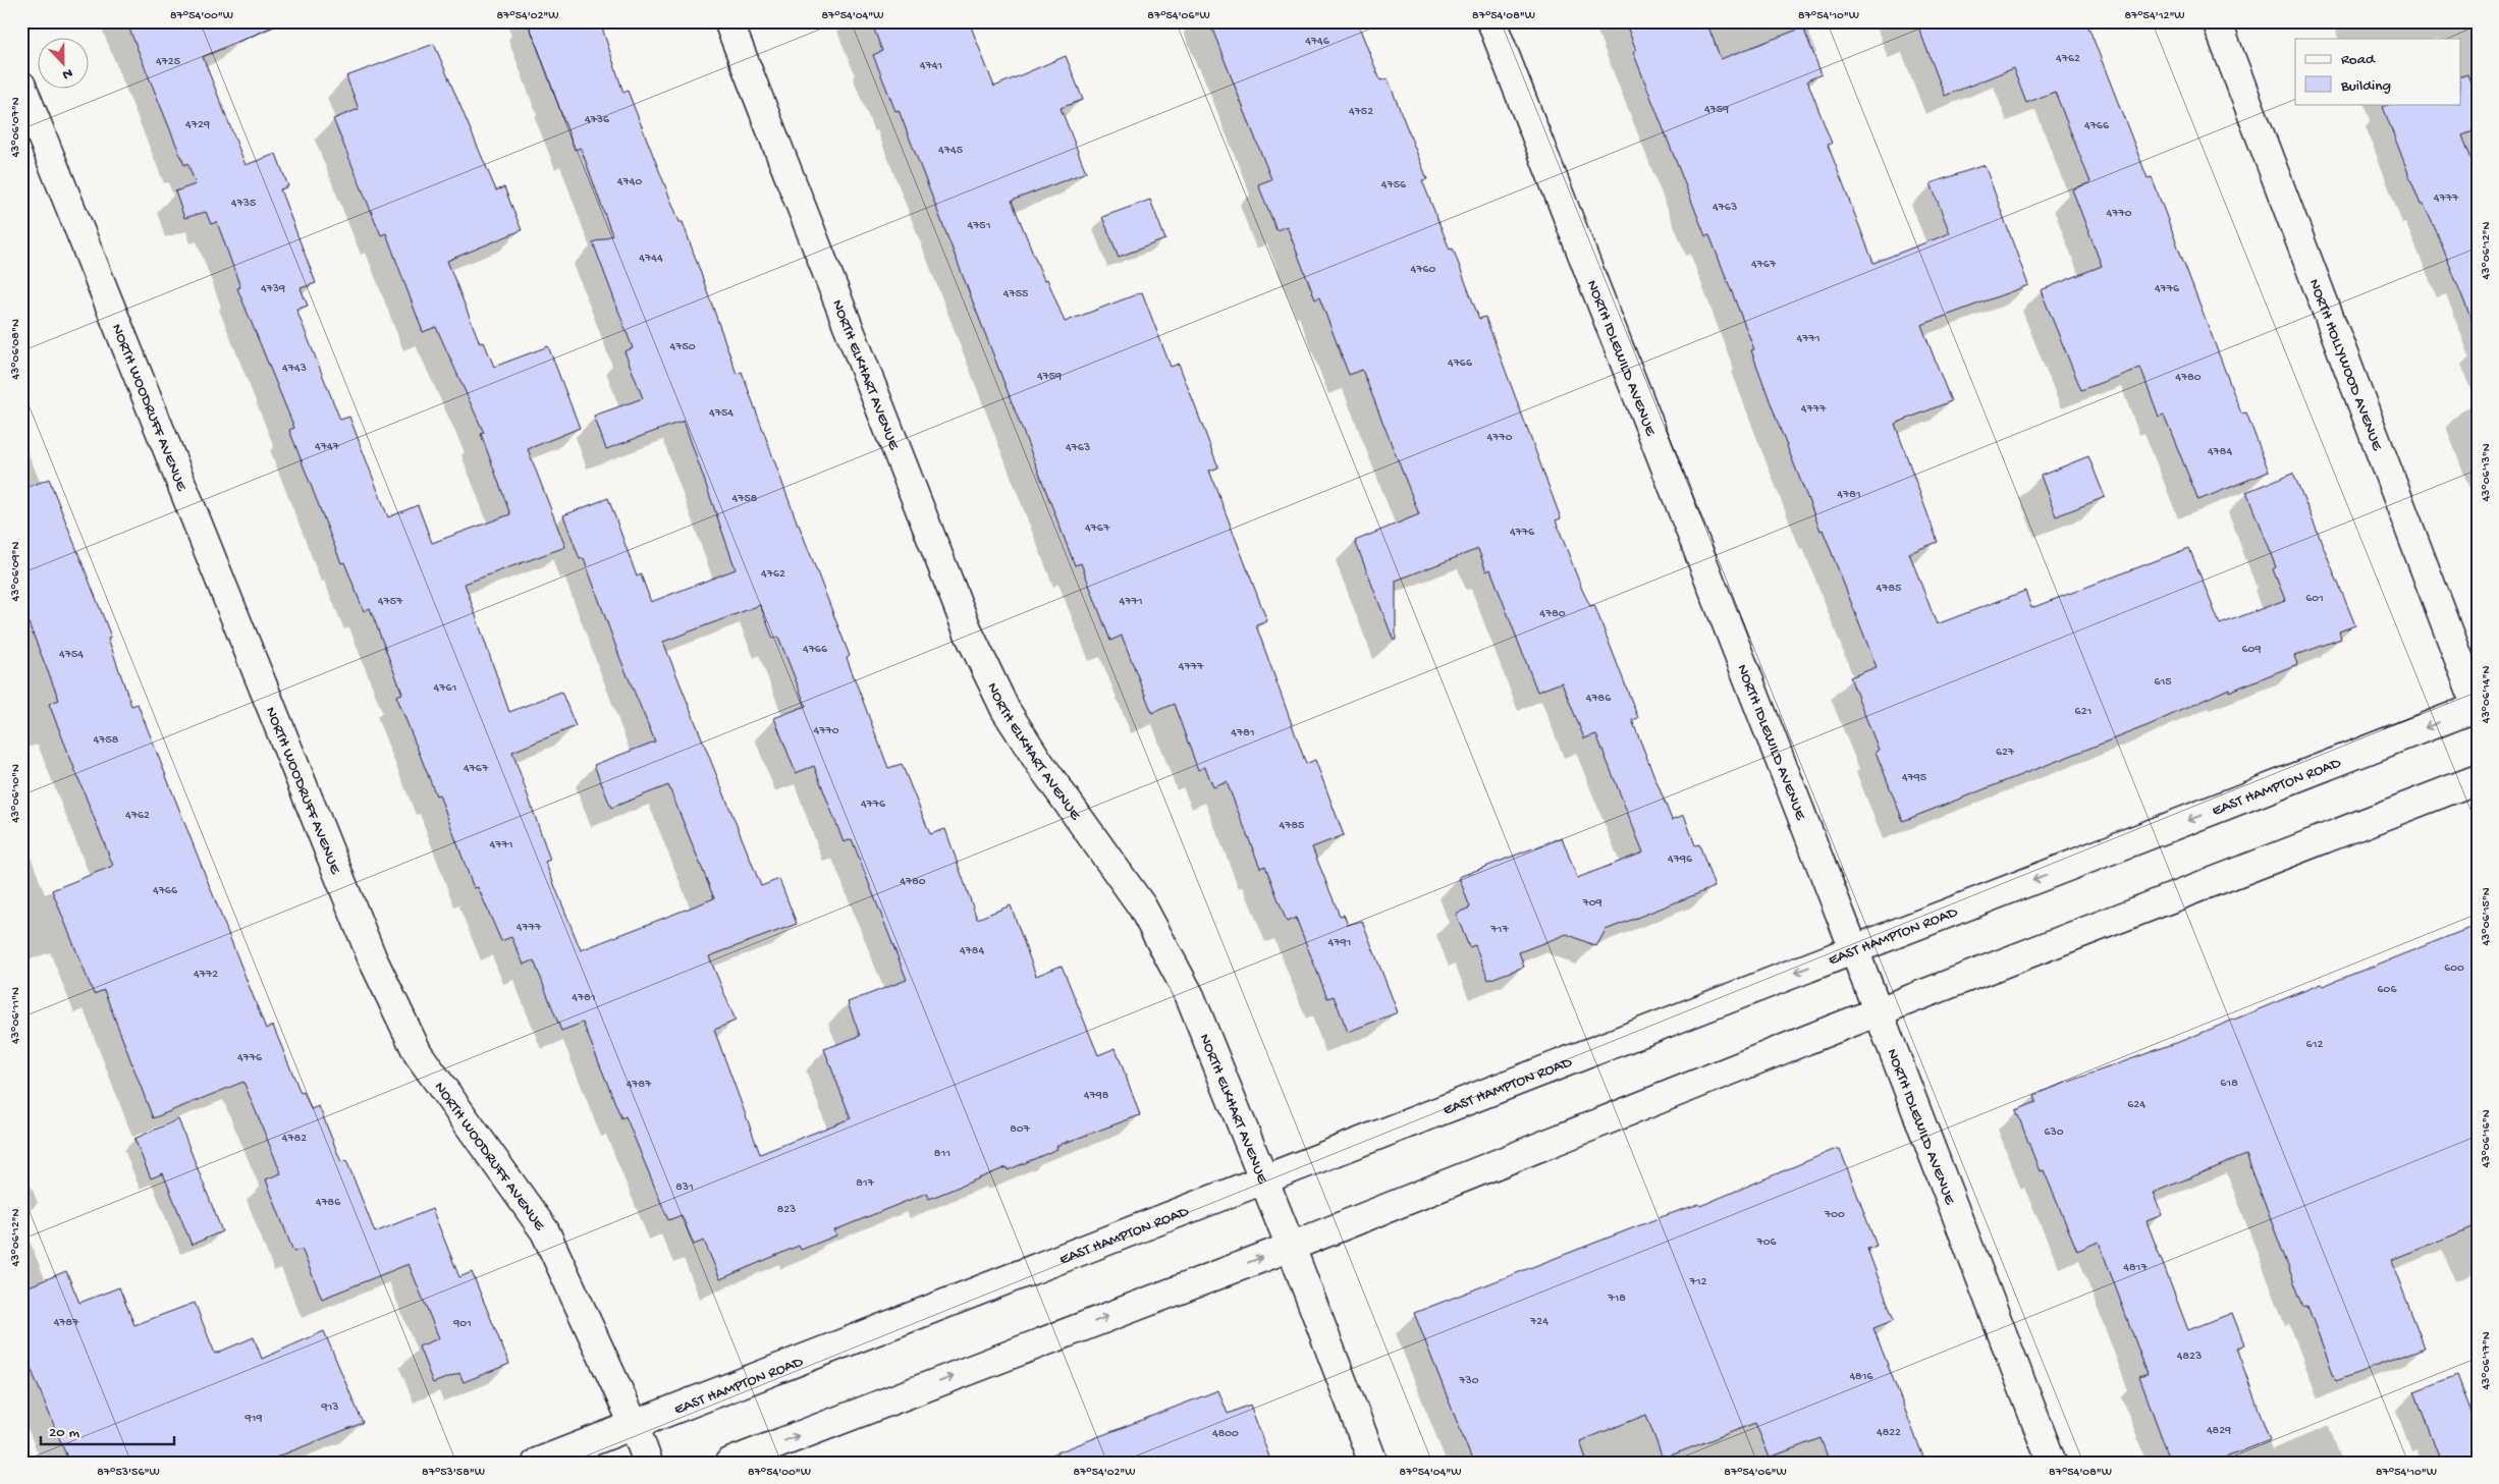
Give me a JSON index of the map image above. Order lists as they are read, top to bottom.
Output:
{
  "streets": {
    "street": [
      "NORTH IDLEWILD AVENUE",
      "NORTH HOLLYWOOD AVENUE",
      "NORTH ELKHART AVENUE",
      "NORTH WOODRUFF AVENUE",
      "EAST HAMPTON ROAD"
    ]
  },
  "crossings": [
    ["NORTH IDLEWILD AVENUE", "EAST HAMPTON ROAD"],
    ["NORTH HOLLYWOOD AVENUE", "EAST HAMPTON ROAD"],
    ["NORTH ELKHART AVENUE", "EAST HAMPTON ROAD"],
    ["NORTH WOODRUFF AVENUE", "EAST HAMPTON ROAD"]
  ],
  "house_numbers": [
    "4746",
    "4762",
    "4725",
    "4741",
    "4759",
    "4752",
    "4736",
    "4729",
    "4766",
    "4745",
    "4740",
    "4756",
    "4777",
    "4735",
    "4763",
    "4770",
    "4751",
    "4744",
    "4767",
    "4760",
    "4739",
    "4776",
    "4755",
    "4771",
    "4750",
    "4766",
    "4743",
    "4759",
    "4780",
    "4777",
    "4754",
    "4770",
    "4747",
    "4763",
    "4784",
    "4781",
    "4758",
    "4767",
    "4776",
    "4762",
    "4785",
    "601",
    "4757",
    "4771",
    "4780",
    "4766",
    "609",
    "4754",
    "4777",
    "615",
    "4761",
    "4786",
    "621",
    "4770",
    "4781",
    "4758",
    "627",
    "4767",
    "4795",
    "4776",
    "4762",
    "4785",
    "4771",
    "4796",
    "4780",
    "4766",
    "709",
    "4777",
    "717",
    "4791",
    "4784",
    "600",
    "4772",
    "606",
    "4781",
    "612",
    "4776",
    "618",
    "4787",
    "4798",
    "624",
    "807",
    "630",
    "4782",
    "811",
    "817",
    "831",
    "4786",
    "823",
    "700",
    "706",
    "4817",
    "712",
    "718",
    "724",
    "4787",
    "901",
    "4823",
    "4816",
    "730",
    "913",
    "919",
    "4829",
    "4822",
    "4800"
  ],
  "legend": ["Road", "Building"],
  "scale_bar": "20 m",
  "north": "bottom",
  "coordinates": [
    "87°54'00\"W",
    "87°54'02\"W",
    "87°54'04\"W",
    "87°54'06\"W",
    "87°54'08\"W",
    "87°54'10\"W",
    "87°54'12\"W",
    "43°06'07\"N",
    "43°06'12\"N",
    "43°06'08\"N",
    "43°06'13\"N",
    "43°06'09\"N",
    "43°06'14\"N",
    "43°06'10\"N",
    "43°06'15\"N",
    "43°06'11\"N",
    "43°06'16\"N",
    "43°06'17\"N",
    "87°53'56\"W",
    "87°53'58\"W"
  ]
}
